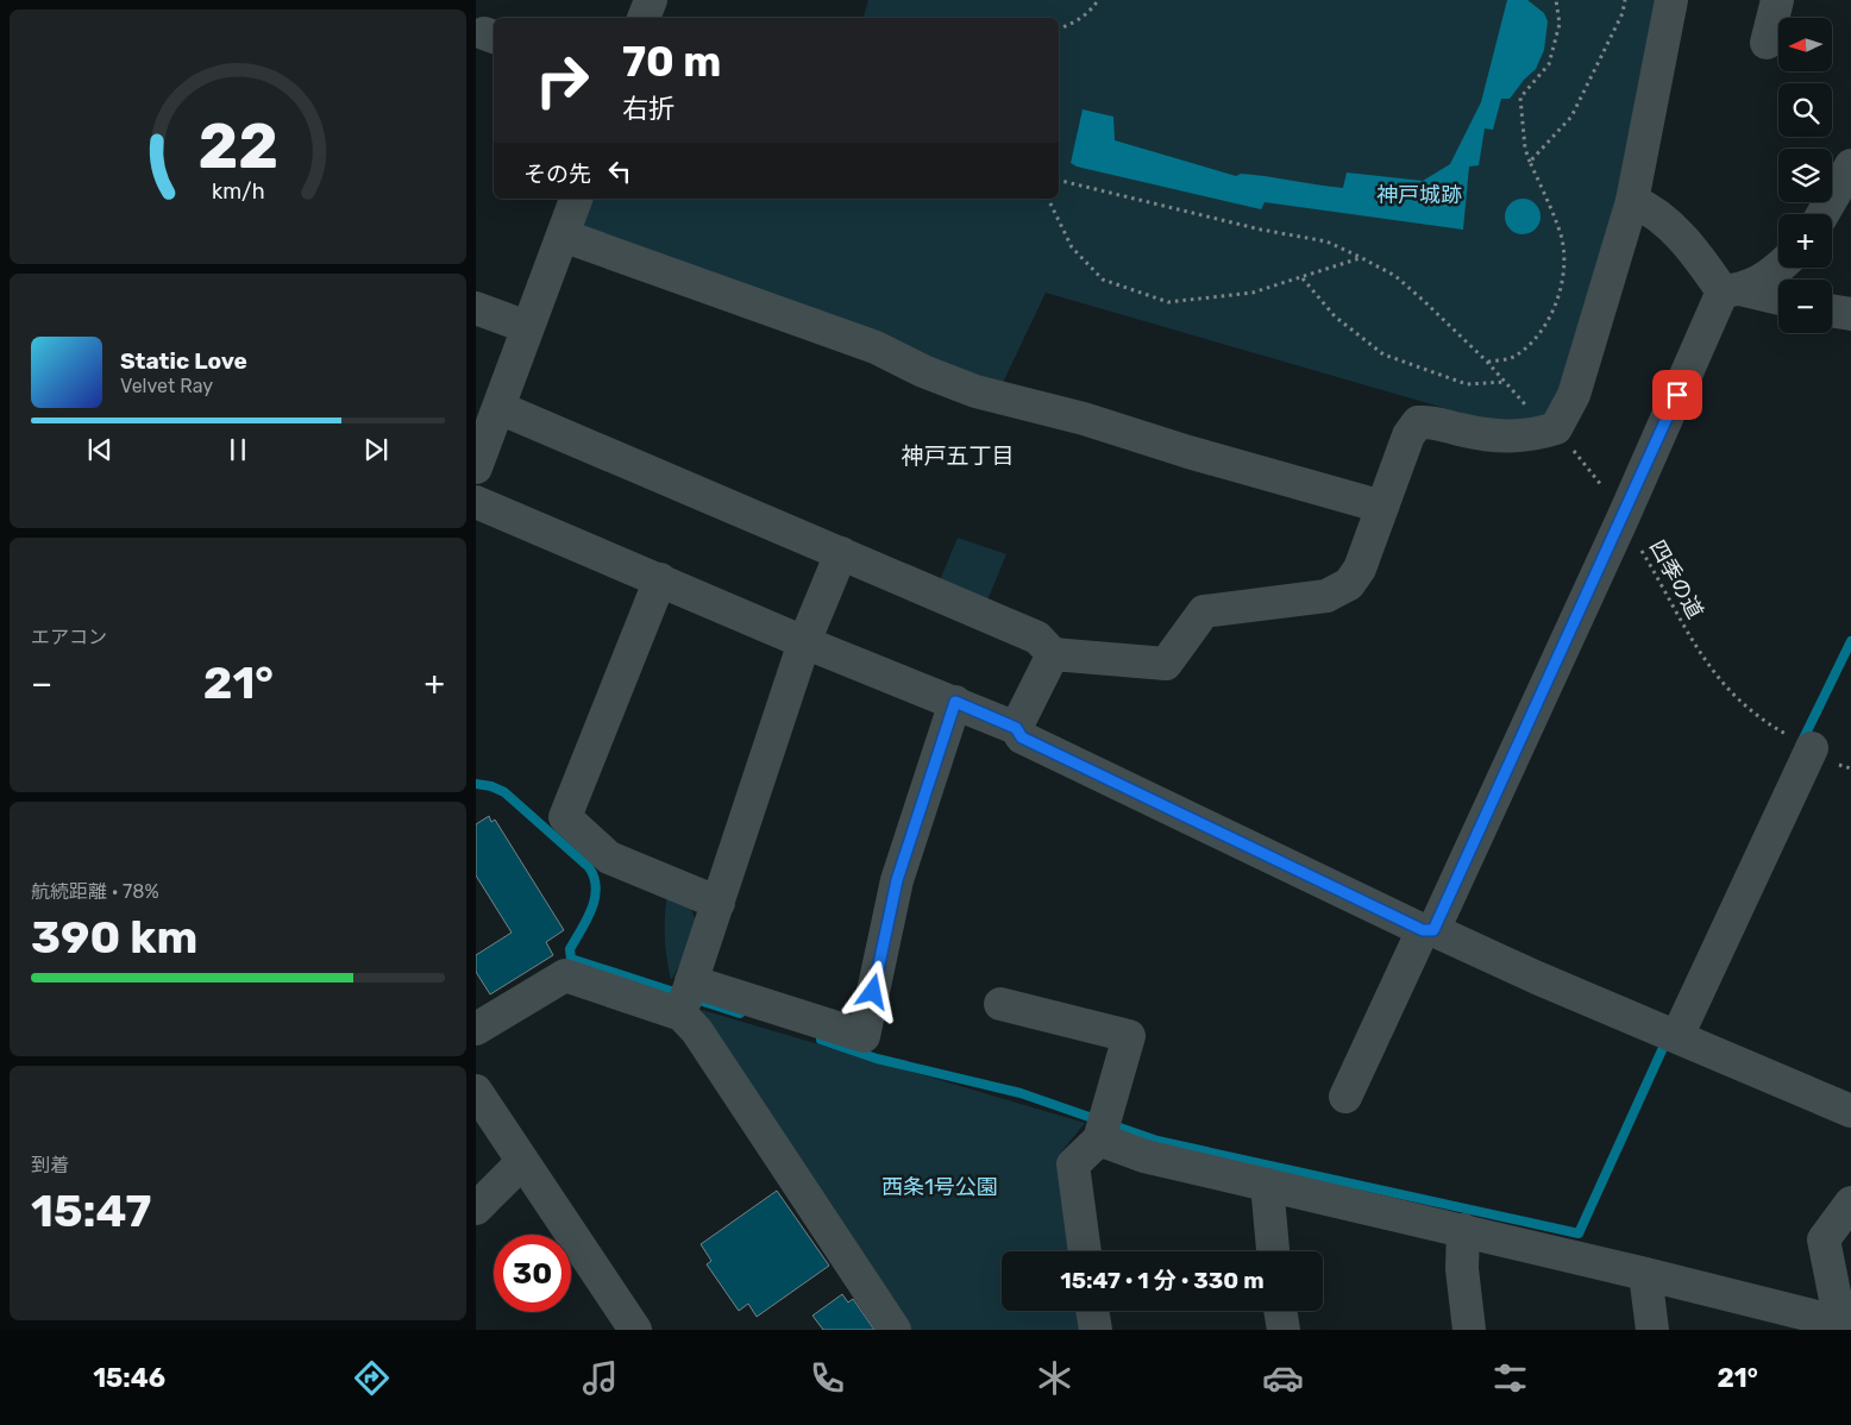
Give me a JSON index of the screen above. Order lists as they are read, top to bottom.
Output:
{
  "streets": {
    "path": ["四季の道"]
  },
  "districts": ["神戸五丁目"],
  "parks": ["神戸城跡", "西条1号公園"],
  "north": "left",
  "page": {
    "map_buttons": ["+", "−"],
    "turn": ["70 m", "右折"],
    "then": "その先",
    "song": ["Static Love", "Velvet Ray"],
    "tile": [
      "エアコン",
      ["航続距離 · 78%", "390 km"],
      ["到着", "15:47"]
    ],
    "heat": ["−", "21°", "+"],
    "limit": "30",
    "trip": "15:47 · 1 分 · 330 m",
    "tabs": ["15:46", "21°"],
    "gauge": ["22", "km/h"]
  }
}
